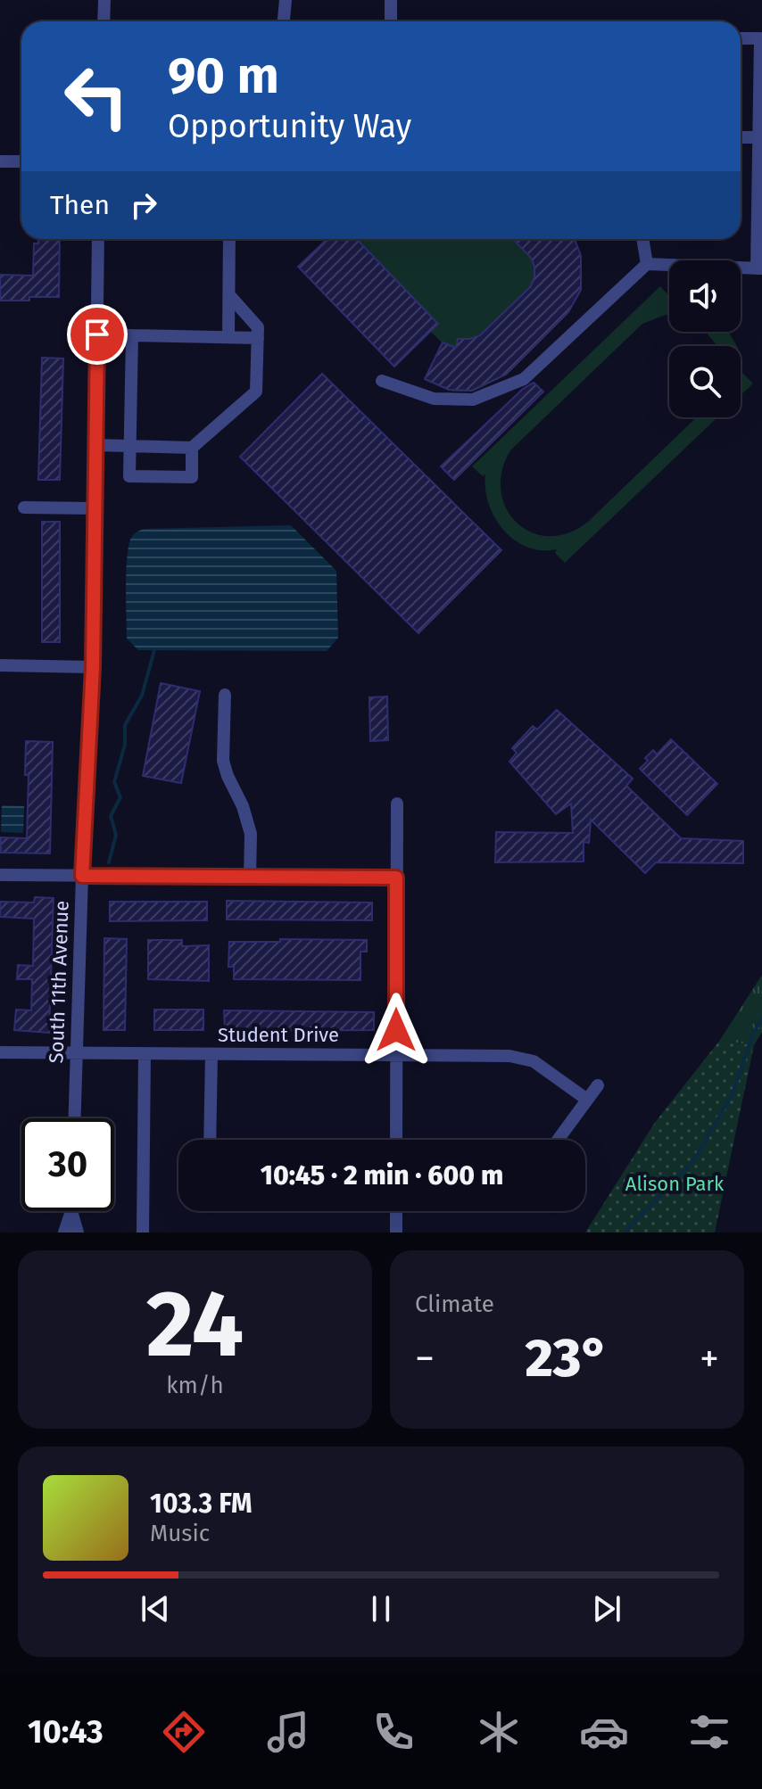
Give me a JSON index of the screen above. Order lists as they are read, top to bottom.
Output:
{
  "streets": {
    "street": ["South 11th Avenue", "Student Drive"]
  },
  "crossings": [
    ["South 11th Avenue", "Student Drive"]
  ],
  "parks": ["Alison Park"],
  "page": {
    "turn": ["90 m", "Opportunity Way"],
    "then": "Then",
    "limit": "30",
    "trip": "10:45 · 2 min · 600 m",
    "tile": [
      ["24", "km/h"],
      "Climate"
    ],
    "heat": ["−", "23°", "+"],
    "song": ["103.3 FM", "Music"],
    "tabs": "10:43"
  }
}
